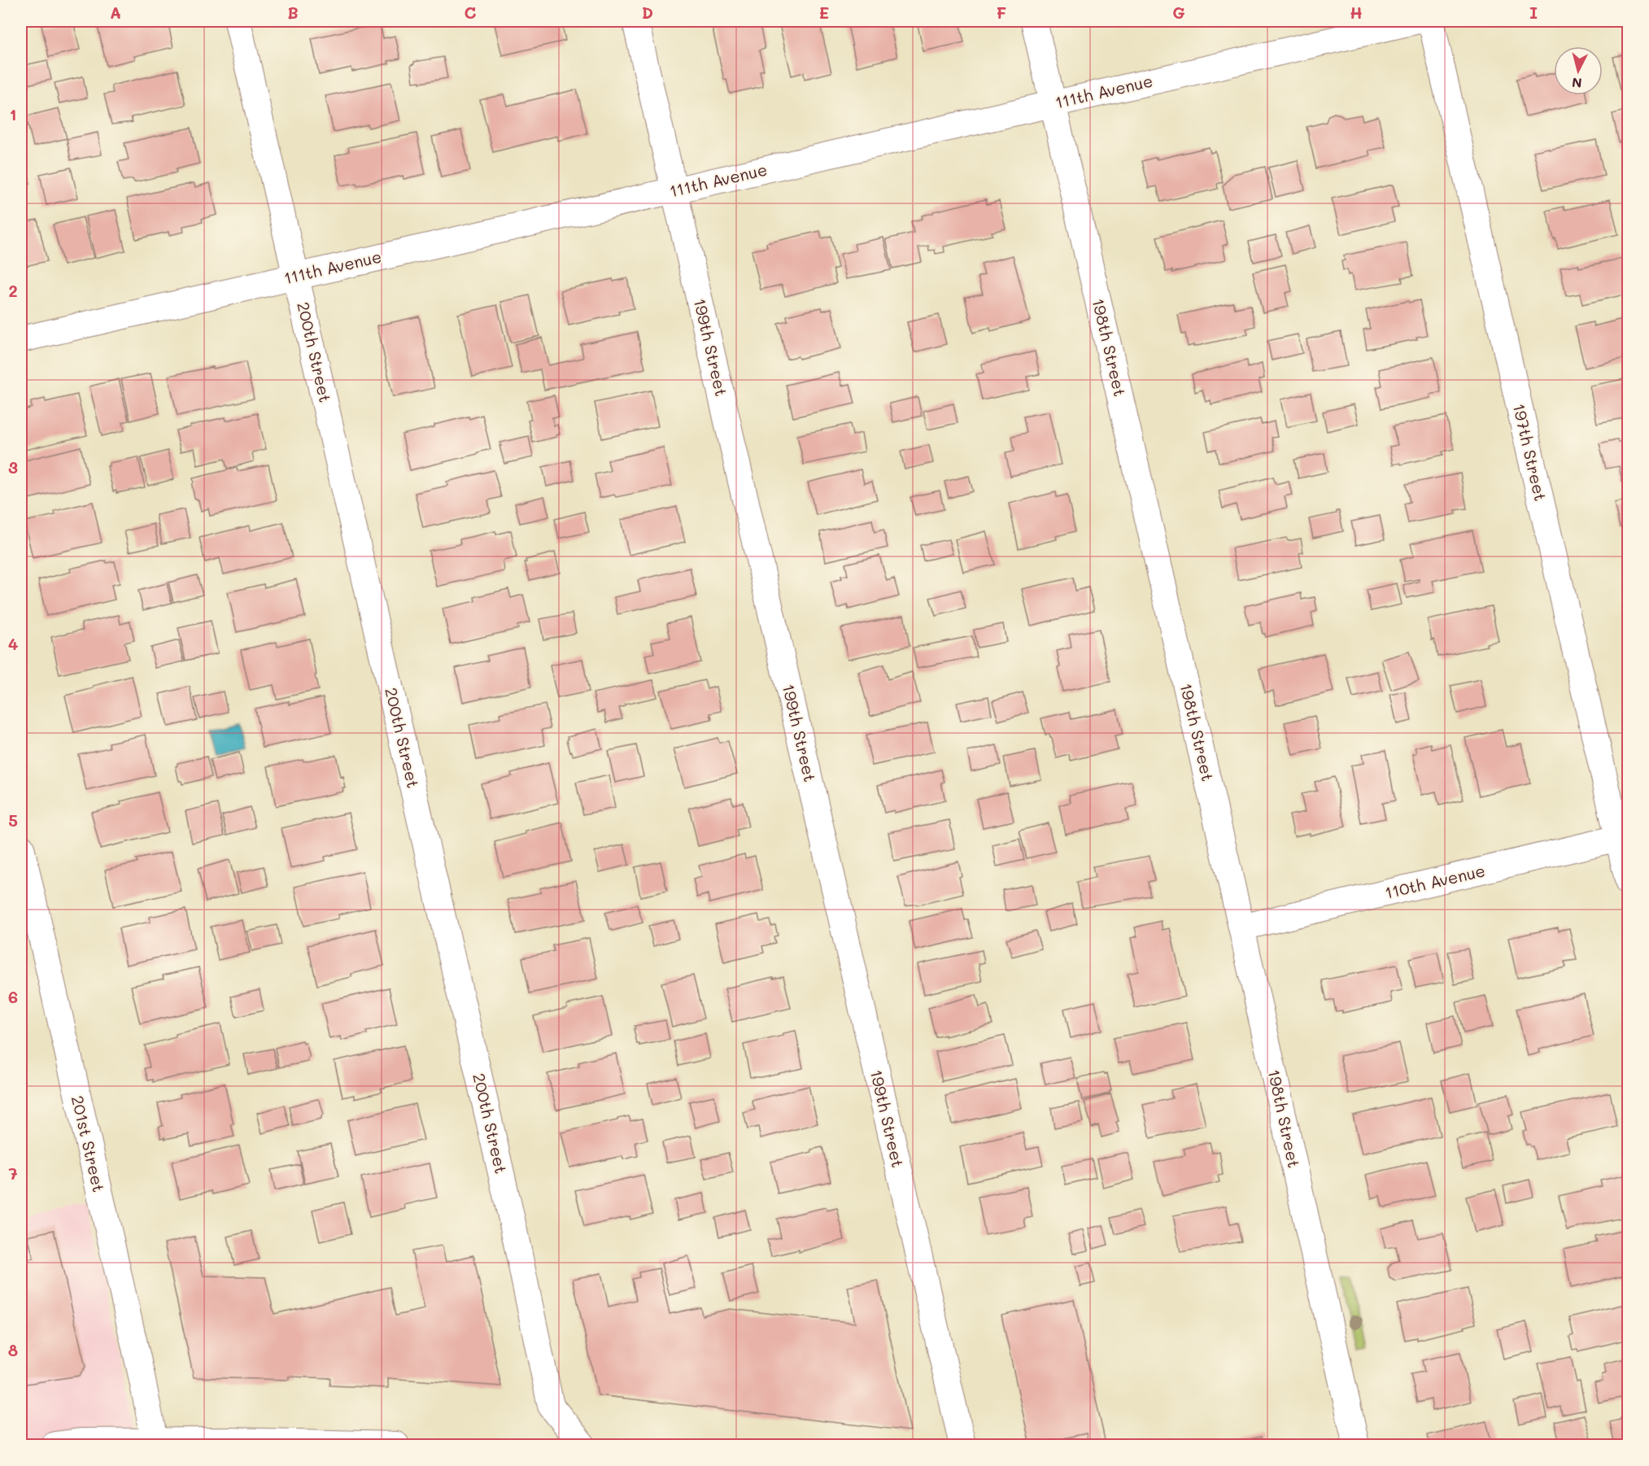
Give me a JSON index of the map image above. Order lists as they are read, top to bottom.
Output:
{
  "streets": {
    "street": [
      "111th Avenue",
      "199th Street",
      "198th Street",
      "200th Street",
      "197th Street",
      "110th Avenue",
      "201st Street"
    ]
  },
  "crossings": [
    ["111th Avenue", "199th Street"],
    ["111th Avenue", "198th Street"],
    ["111th Avenue", "200th Street"],
    ["198th Street", "110th Avenue"],
    ["197th Street", "110th Avenue"]
  ],
  "north": "bottom",
  "grid": {
    "columns": [
      "A",
      "B",
      "C",
      "D",
      "E",
      "F",
      "G",
      "H",
      "I"
    ],
    "rows": [
      "1",
      "2",
      "3",
      "4",
      "5",
      "6",
      "7",
      "8"
    ]
  }
}
